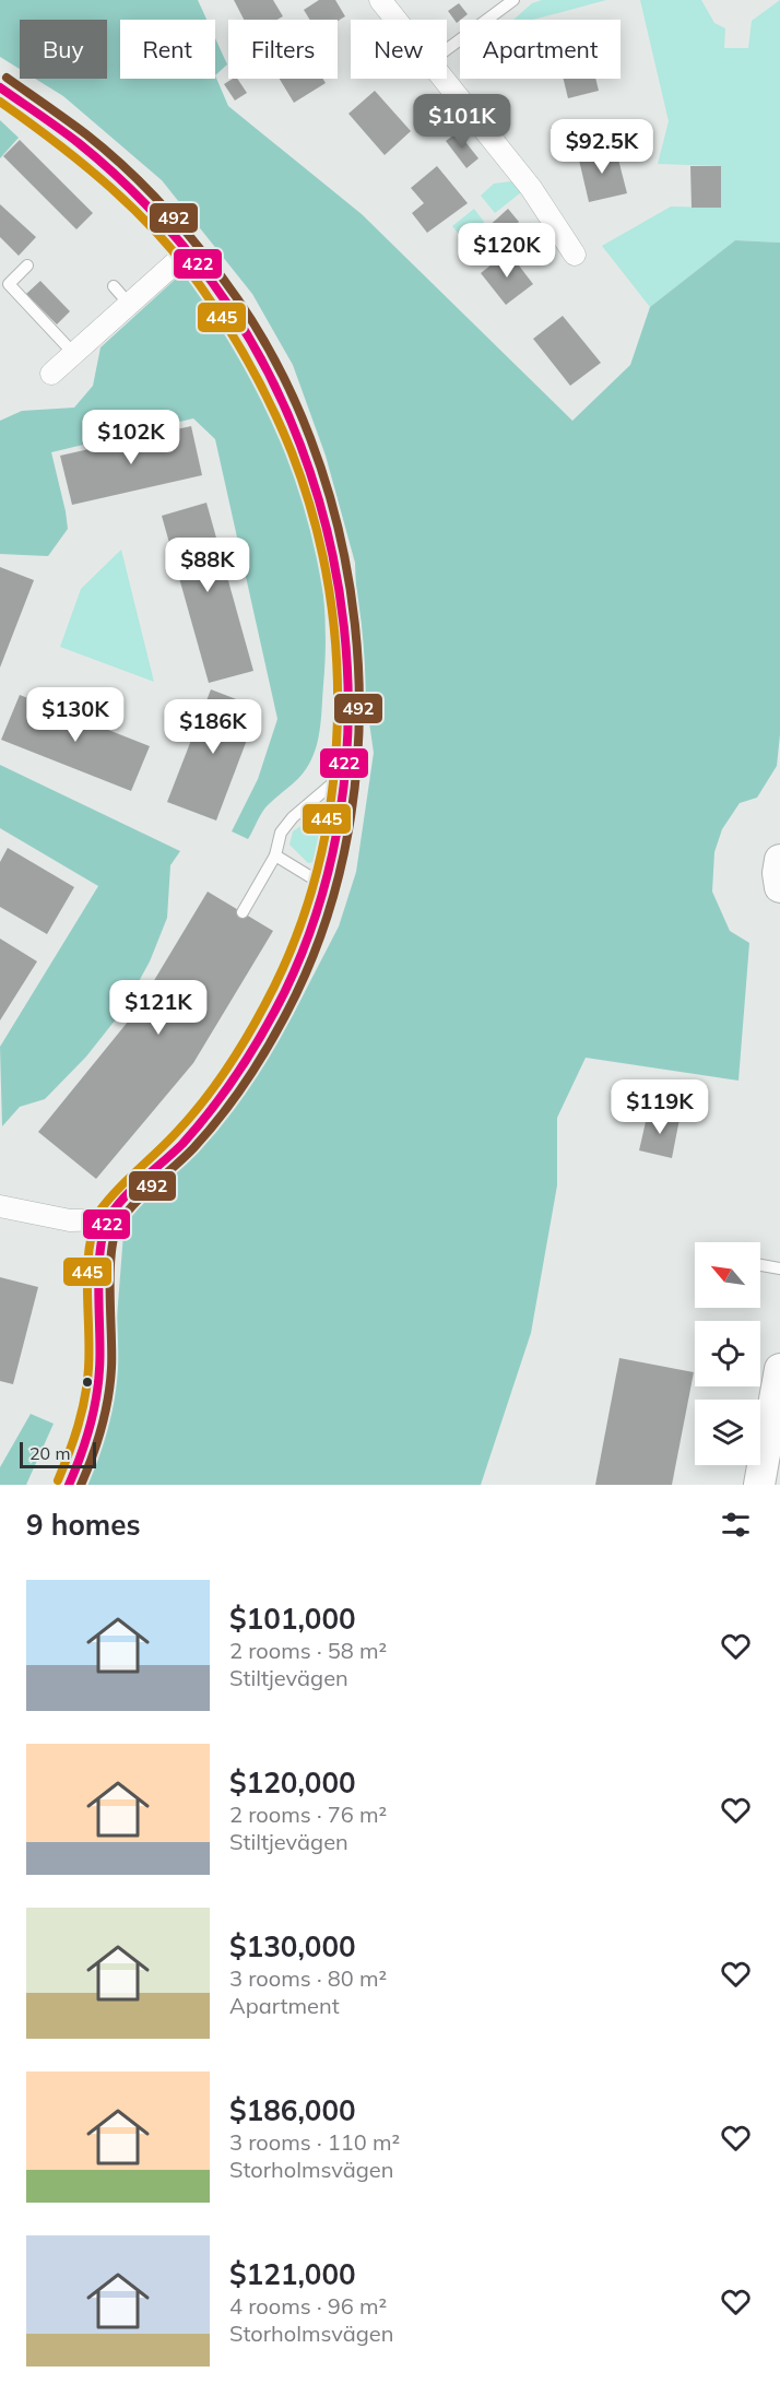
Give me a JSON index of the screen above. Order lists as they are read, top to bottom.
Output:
{
  "lines": ["transit line 492", "transit line 422", "transit line 445"],
  "scale_bar": "20 m",
  "north": "top left",
  "page": {
    "chip": [
      "Buy",
      "Rent",
      "Filters",
      "New",
      "Apartment"
    ],
    "price": [
      "$101K",
      "$92.5K",
      "$120K",
      "$102K",
      "$88K",
      "$130K",
      "$186K",
      "$121K",
      "$119K"
    ],
    "scale": "20 m",
    "heading": "9 homes",
    "list": [
      {
        "name": "$101,000",
        "note": "2 rooms · 58 m² · Stiltjevägen"
      },
      {
        "name": "$120,000",
        "note": "2 rooms · 76 m² · Stiltjevägen"
      },
      {
        "name": "$130,000",
        "note": "3 rooms · 80 m² · Apartment"
      },
      {
        "name": "$186,000",
        "note": "3 rooms · 110 m² · Storholmsvägen"
      },
      {
        "name": "$121,000",
        "note": "4 rooms · 96 m² · Storholmsvägen"
      }
    ]
  }
}
